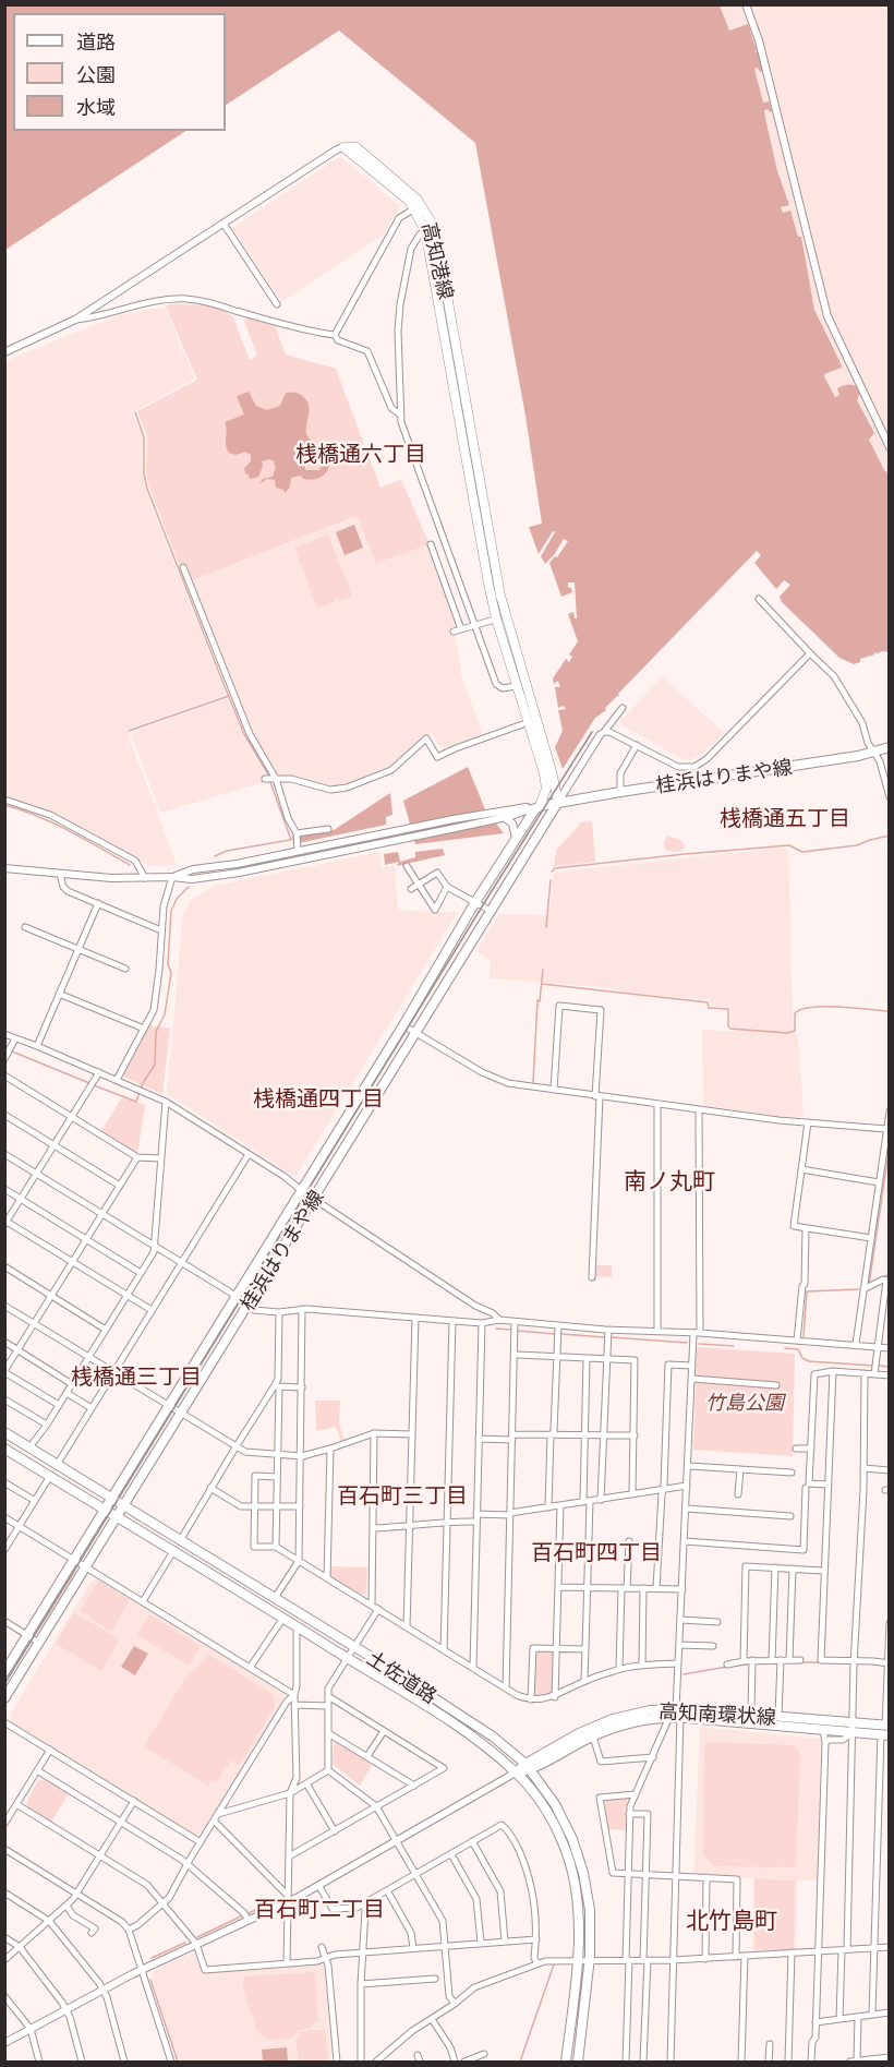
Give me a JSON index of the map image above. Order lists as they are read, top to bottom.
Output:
{
  "streets": {
    "main road": [
      "高知港線",
      "桂浜はりまや線",
      "土佐道路",
      "高知南環状線"
    ]
  },
  "crossings": [
    ["高知港線", "桂浜はりまや線"],
    ["桂浜はりまや線", "土佐道路"],
    ["土佐道路", "高知南環状線"]
  ],
  "districts": [
    "桟橋通六丁目",
    "桟橋通五丁目",
    "桟橋通四丁目",
    "南ノ丸町",
    "桟橋通三丁目",
    "百石町三丁目",
    "百石町四丁目",
    "百石町二丁目",
    "北竹島町"
  ],
  "parks": ["竹島公園"],
  "legend": ["道路", "公園", "水域"]
}
